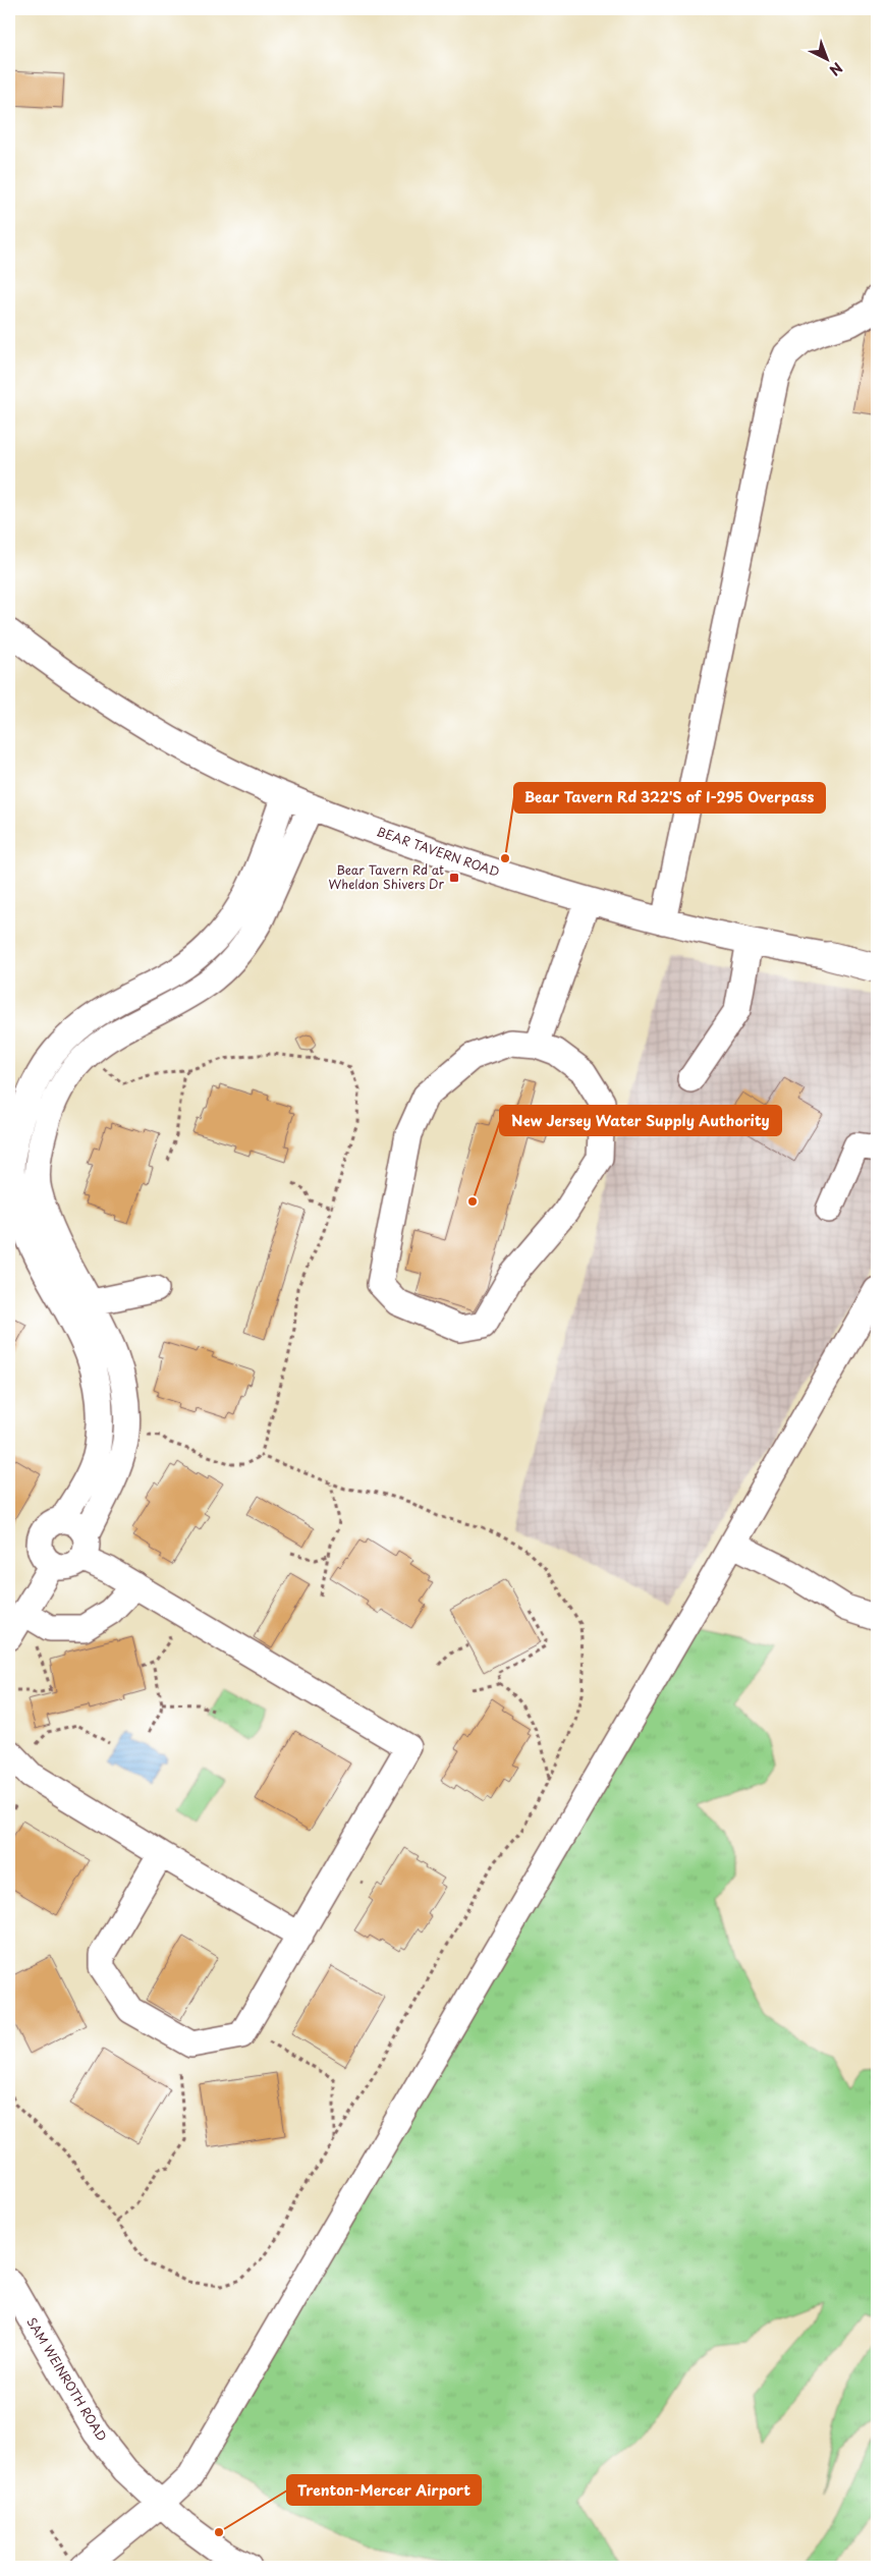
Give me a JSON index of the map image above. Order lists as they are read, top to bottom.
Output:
{
  "streets": {
    "street": ["BEAR TAVERN ROAD", "SAM WEINROTH ROAD"]
  },
  "places": {
    "other": ["Bear Tavern Rd 322'S of I-295 Overpass", "New Jersey Water Supply Authority", "Trenton-Mercer Airport"],
    "transit": ["Bear Tavern Rd at Wheldon Shivers Dr"]
  },
  "north": "bottom right"
}
